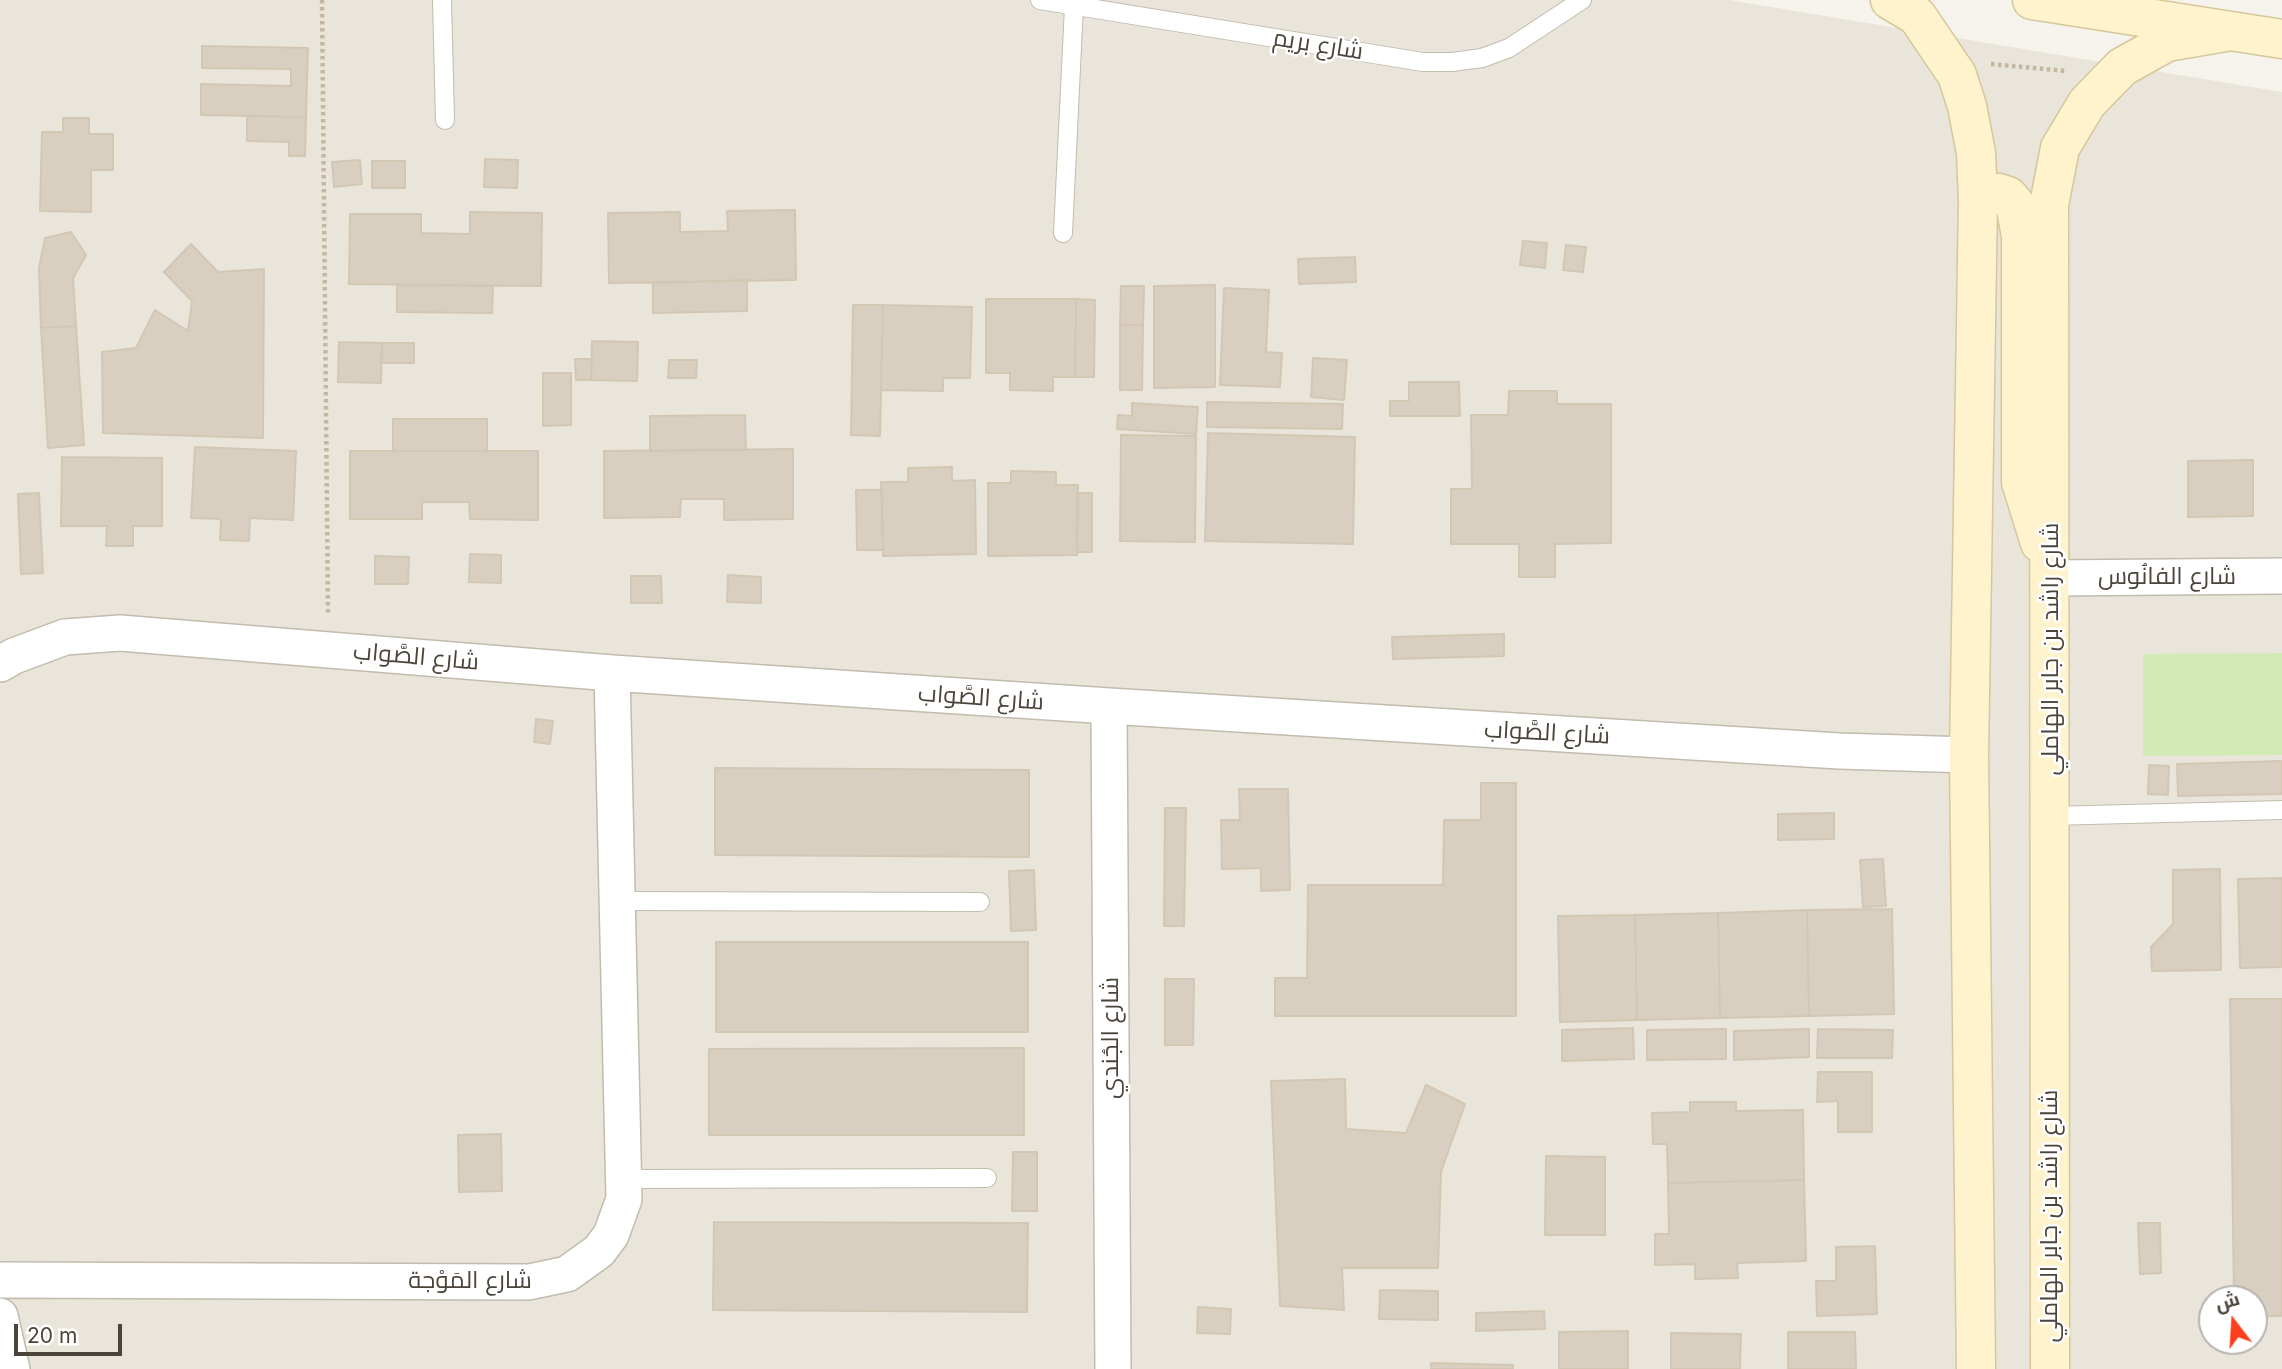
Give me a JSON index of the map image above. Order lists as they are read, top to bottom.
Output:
{
  "streets": {
    "street": [
      "شارع الفانُوس",
      "شارع راشد بن جابر الهاملي",
      "شارع الصَّواب",
      "شارع الجُندي",
      "شارع المَوْجة"
    ],
    "lane": ["شارع بريم"]
  },
  "crossings": [
    ["شارع الفانُوس", "شارع راشد بن جابر الهاملي"],
    ["شارع الصَّواب", "شارع الجُندي"],
    ["شارع الصَّواب", "شارع المَوْجة"]
  ],
  "scale_bar": "20 m",
  "north": "top"
}
